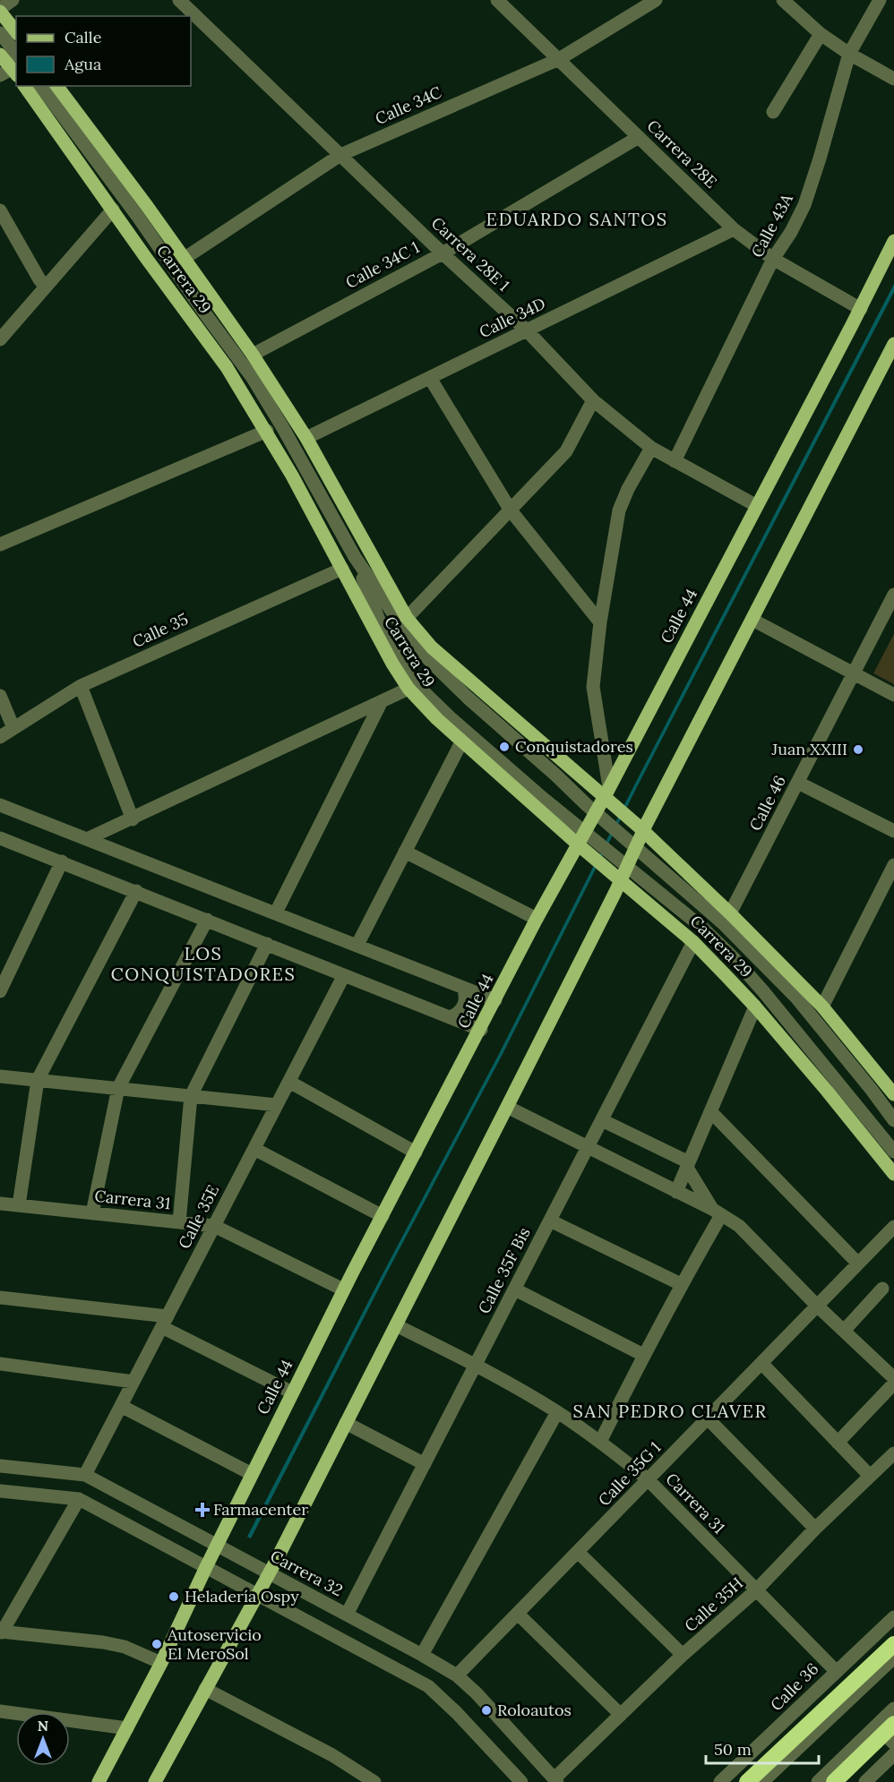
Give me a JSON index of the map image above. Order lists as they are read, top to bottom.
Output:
{
  "streets": {
    "main road": ["Carrera 29", "Calle 44"],
    "street": [
      "Calle 34C",
      "Carrera 28E",
      "Calle 43A",
      "Carrera 28E 1",
      "Calle 34C 1",
      "Calle 34D",
      "Calle 35",
      "Calle 46",
      "Carrera 31",
      "Calle 35E",
      "Calle 35F Bis",
      "Calle 35G 1",
      "Carrera 32",
      "Calle 35H",
      "Calle 36"
    ]
  },
  "crossings": [
    ["Calle 34C", "Carrera 28E"],
    ["Calle 34C", "Carrera 28E 1"],
    ["Calle 34C", "Carrera 29"],
    ["Carrera 28E", "Calle 43A"],
    ["Carrera 28E", "Calle 34C 1"],
    ["Carrera 28E", "Calle 34D"],
    ["Carrera 28E", "Calle 44"],
    ["Calle 43A", "Carrera 28E 1"],
    ["Carrera 28E 1", "Calle 34C 1"],
    ["Carrera 28E 1", "Calle 34D"],
    ["Carrera 28E 1", "Calle 44"],
    ["Calle 34C 1", "Carrera 29"],
    ["Carrera 29", "Calle 34D"],
    ["Carrera 29", "Calle 44"],
    ["Carrera 29", "Calle 35"],
    ["Carrera 29", "Calle 46"],
    ["Carrera 29", "Calle 35F Bis"],
    ["Calle 44", "Carrera 31"],
    ["Calle 44", "Carrera 32"],
    ["Carrera 31", "Calle 35E"],
    ["Carrera 31", "Calle 35F Bis"],
    ["Carrera 31", "Calle 35G 1"],
    ["Carrera 31", "Calle 35H"],
    ["Carrera 31", "Calle 36"],
    ["Calle 35E", "Carrera 32"],
    ["Calle 35F Bis", "Carrera 32"],
    ["Calle 35G 1", "Carrera 32"],
    ["Carrera 32", "Calle 35H"]
  ],
  "districts": ["EDUARDO SANTOS", "LOS CONQUISTADORES", "SAN PEDRO CLAVER"],
  "places": {
    "other": [
      "Conquistadores",
      "Juan XXIII",
      "Heladería Ospy",
      "Autoservicio El MeroSol",
      "Roloautos"
    ],
    "health": ["Farmacenter"]
  },
  "legend": ["Calle", "Agua"],
  "scale_bar": "50 m",
  "north": "top"
}
